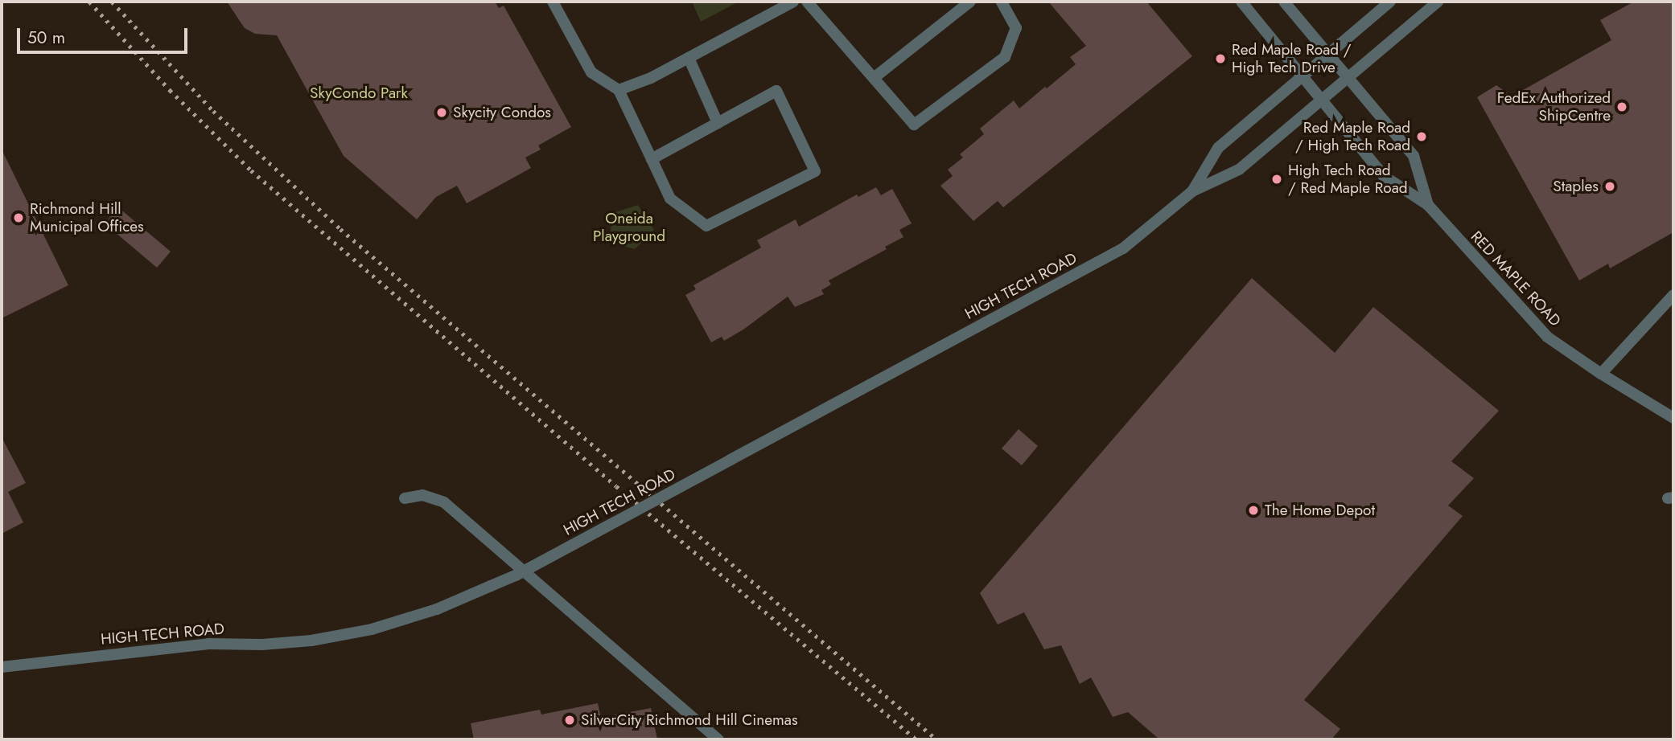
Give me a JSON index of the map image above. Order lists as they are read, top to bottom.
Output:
{
  "streets": {
    "street": ["RED MAPLE ROAD", "HIGH TECH ROAD"]
  },
  "crossings": [
    ["RED MAPLE ROAD", "HIGH TECH ROAD"]
  ],
  "parks": ["SkyCondo Park", "Oneida Playground"],
  "places": [
    "Red Maple Road / High Tech Drive",
    "FedEx Authorized ShipCentre",
    "Skycity Condos",
    "Red Maple Road / High Tech Road",
    "High Tech Road / Red Maple Road",
    "Staples",
    "Richmond Hill Municipal Offices",
    "The Home Depot",
    "SilverCity Richmond Hill Cinemas"
  ],
  "scale_bar": "50 m"
}
